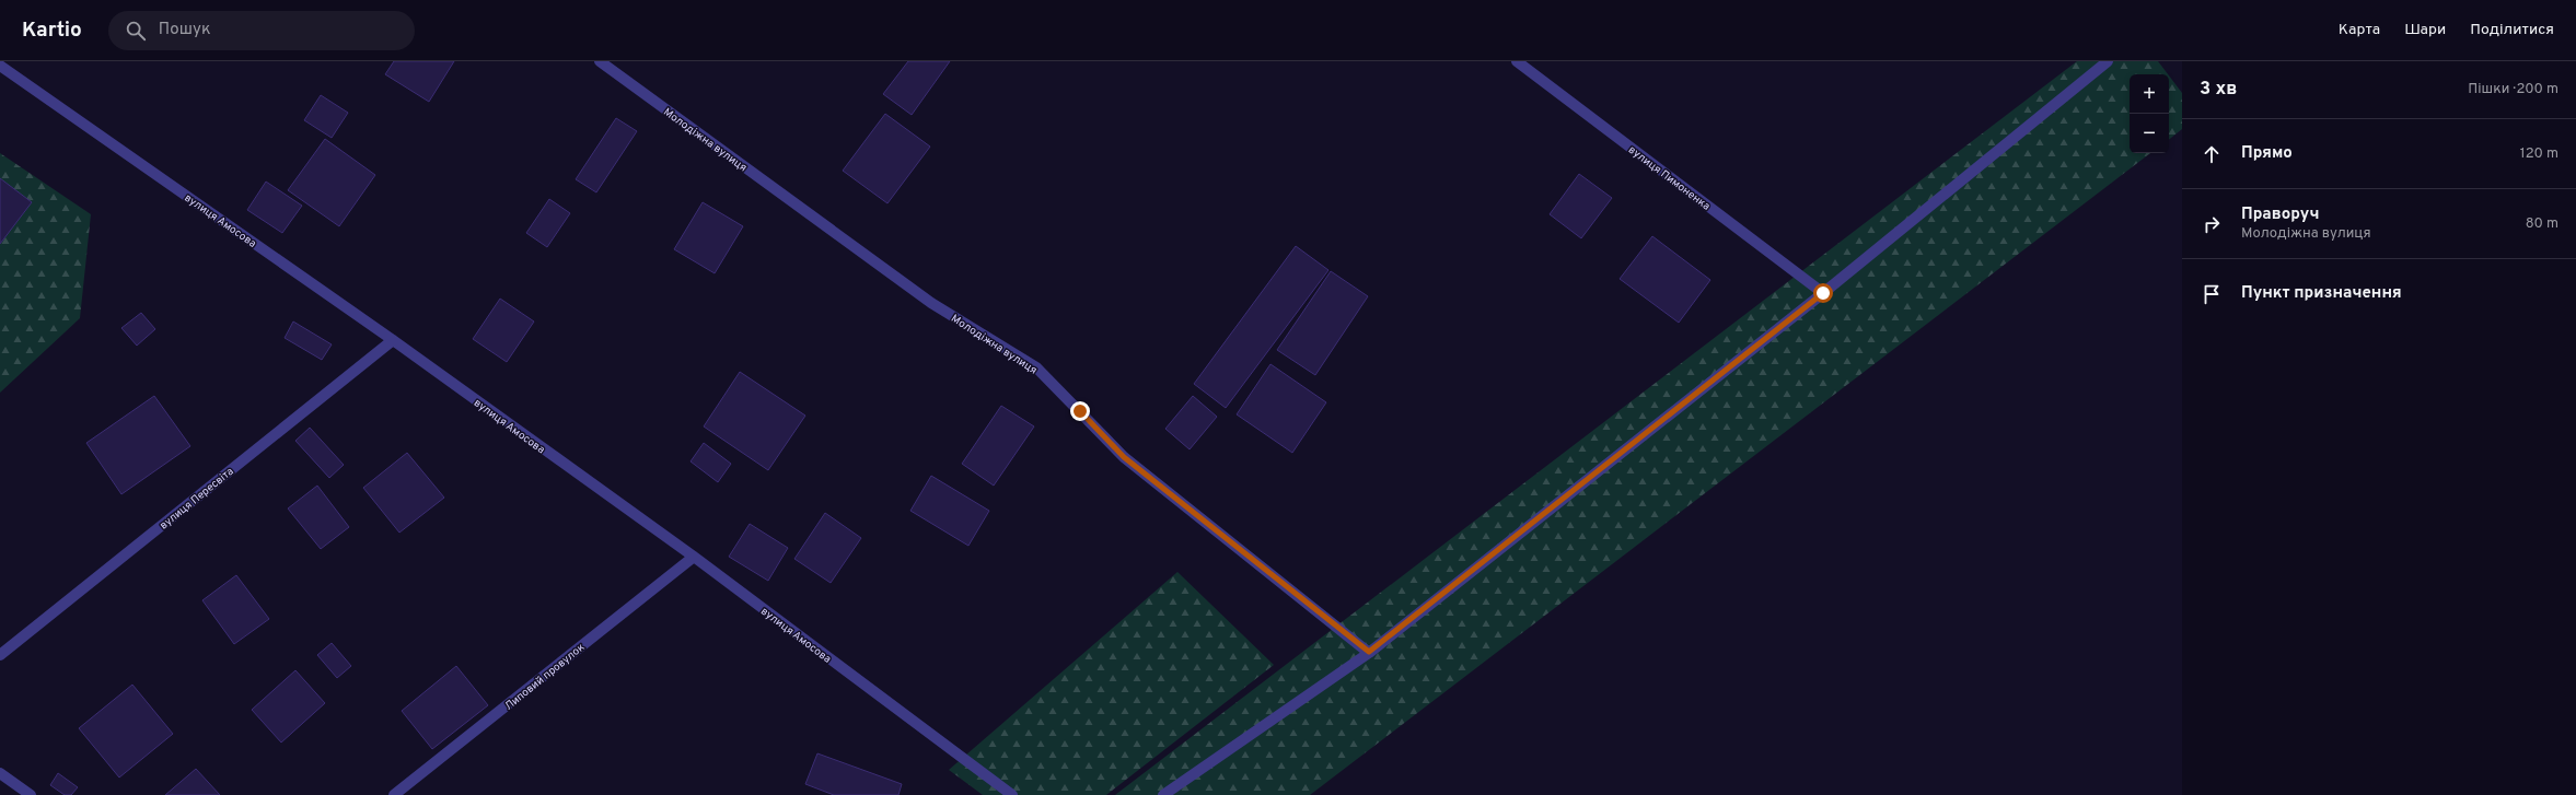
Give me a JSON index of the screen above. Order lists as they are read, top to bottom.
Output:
{
  "streets": {
    "street": [
      "Молодіжна вулиця",
      "вулиця Пимоненка",
      "вулиця Амосова",
      "вулиця Пересвіта",
      "Липовий провулок"
    ]
  },
  "crossings": [
    ["вулиця Амосова", "вулиця Пересвіта"],
    ["вулиця Амосова", "Липовий провулок"]
  ],
  "page": {
    "header": "Kartio",
    "search": "Пошук",
    "nav": ["Карта", "Шари", "Поділитися"],
    "heading": ["3 хв", "Пішки · 200 m"],
    "map_buttons": ["+", "−"],
    "list": [
      ["Прямо", "120 m"],
      ["Праворуч", "Молодіжна вулиця", "80 m"],
      "Пункт призначення"
    ]
  }
}
